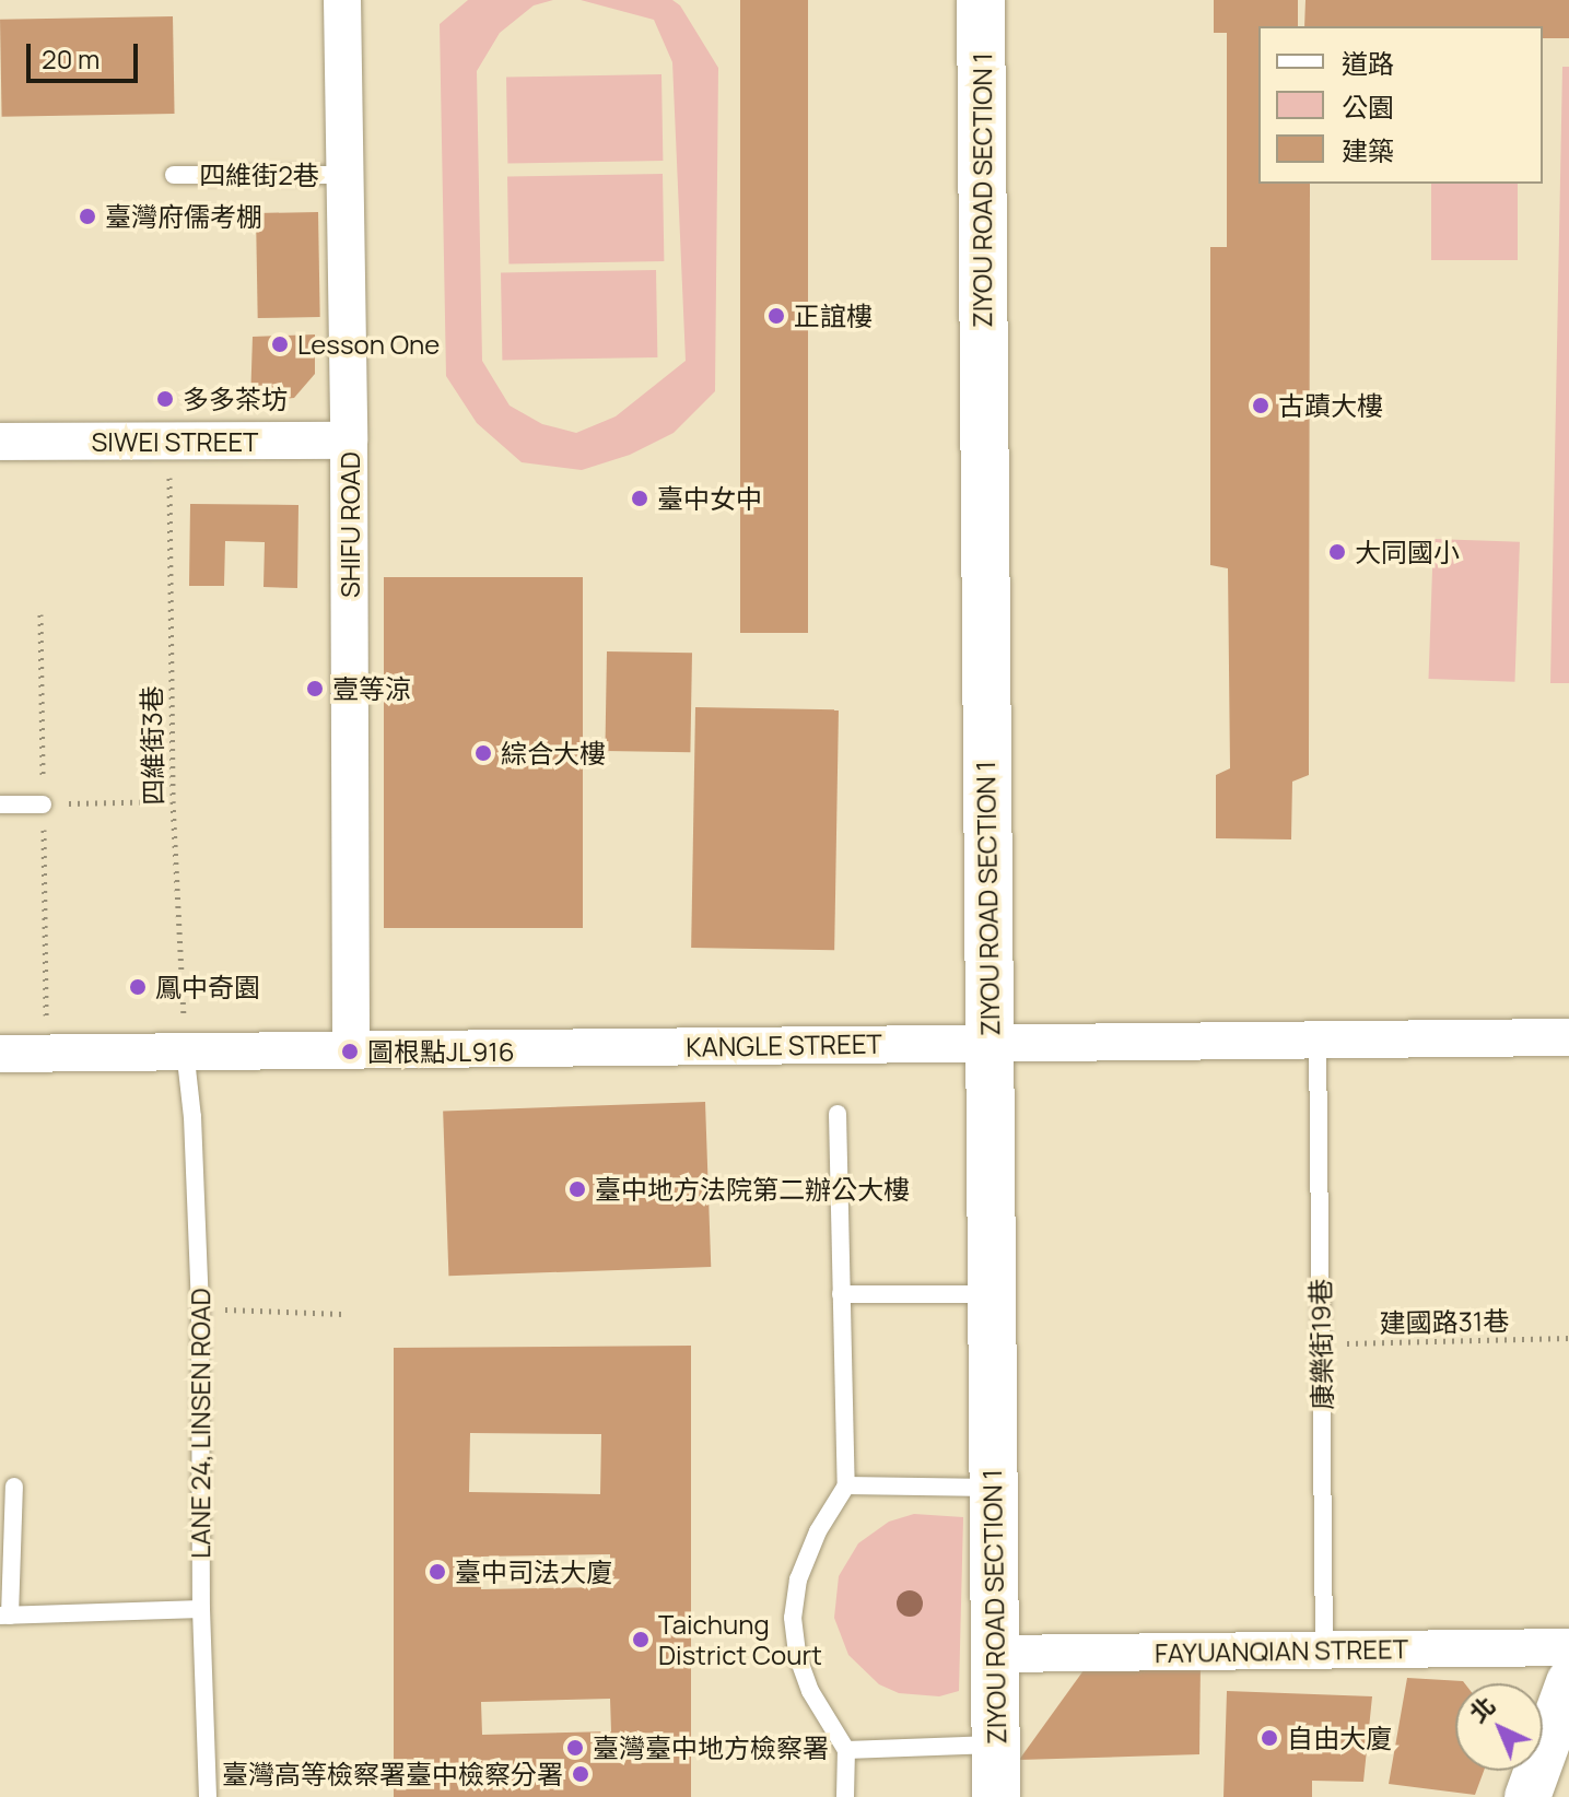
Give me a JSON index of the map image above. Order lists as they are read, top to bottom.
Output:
{
  "streets": {
    "main road": ["ZIYOU ROAD SECTION 1"],
    "street": [
      "SIWEI STREET",
      "SHIFU ROAD",
      "KANGLE STREET",
      "FAYUANQIAN STREET"
    ],
    "lane": ["四維街2巷", "康樂街19巷", "LANE 24, LINSEN ROAD"],
    "path": ["四維街3巷", "建國路31巷"]
  },
  "crossings": [
    ["四維街2巷", "SHIFU ROAD"],
    ["ZIYOU ROAD SECTION 1", "KANGLE STREET"],
    ["ZIYOU ROAD SECTION 1", "FAYUANQIAN STREET"],
    ["SIWEI STREET", "SHIFU ROAD"],
    ["SIWEI STREET", "四維街3巷"],
    ["SHIFU ROAD", "KANGLE STREET"],
    ["四維街3巷", "KANGLE STREET"],
    ["四維街3巷", "LANE 24, LINSEN ROAD"],
    ["KANGLE STREET", "康樂街19巷"],
    ["KANGLE STREET", "LANE 24, LINSEN ROAD"],
    ["建國路31巷", "康樂街19巷"],
    ["康樂街19巷", "FAYUANQIAN STREET"]
  ],
  "places": [
    "臺灣府儒考棚",
    "正誼樓",
    "Lesson One",
    "多多茶坊",
    "古蹟大樓",
    "臺中女中",
    "大同國小",
    "壹等涼",
    "綜合大樓",
    "鳳中奇園",
    "圖根點JL916",
    "臺中地方法院第二辦公大樓",
    "臺中司法大廈",
    "Taichung District Court",
    "自由大廈",
    "臺灣臺中地方檢察署",
    "臺灣高等檢察署臺中檢察分署"
  ],
  "legend": ["道路", "公園", "建築"],
  "scale_bar": "20 m",
  "north": "top left"
}
